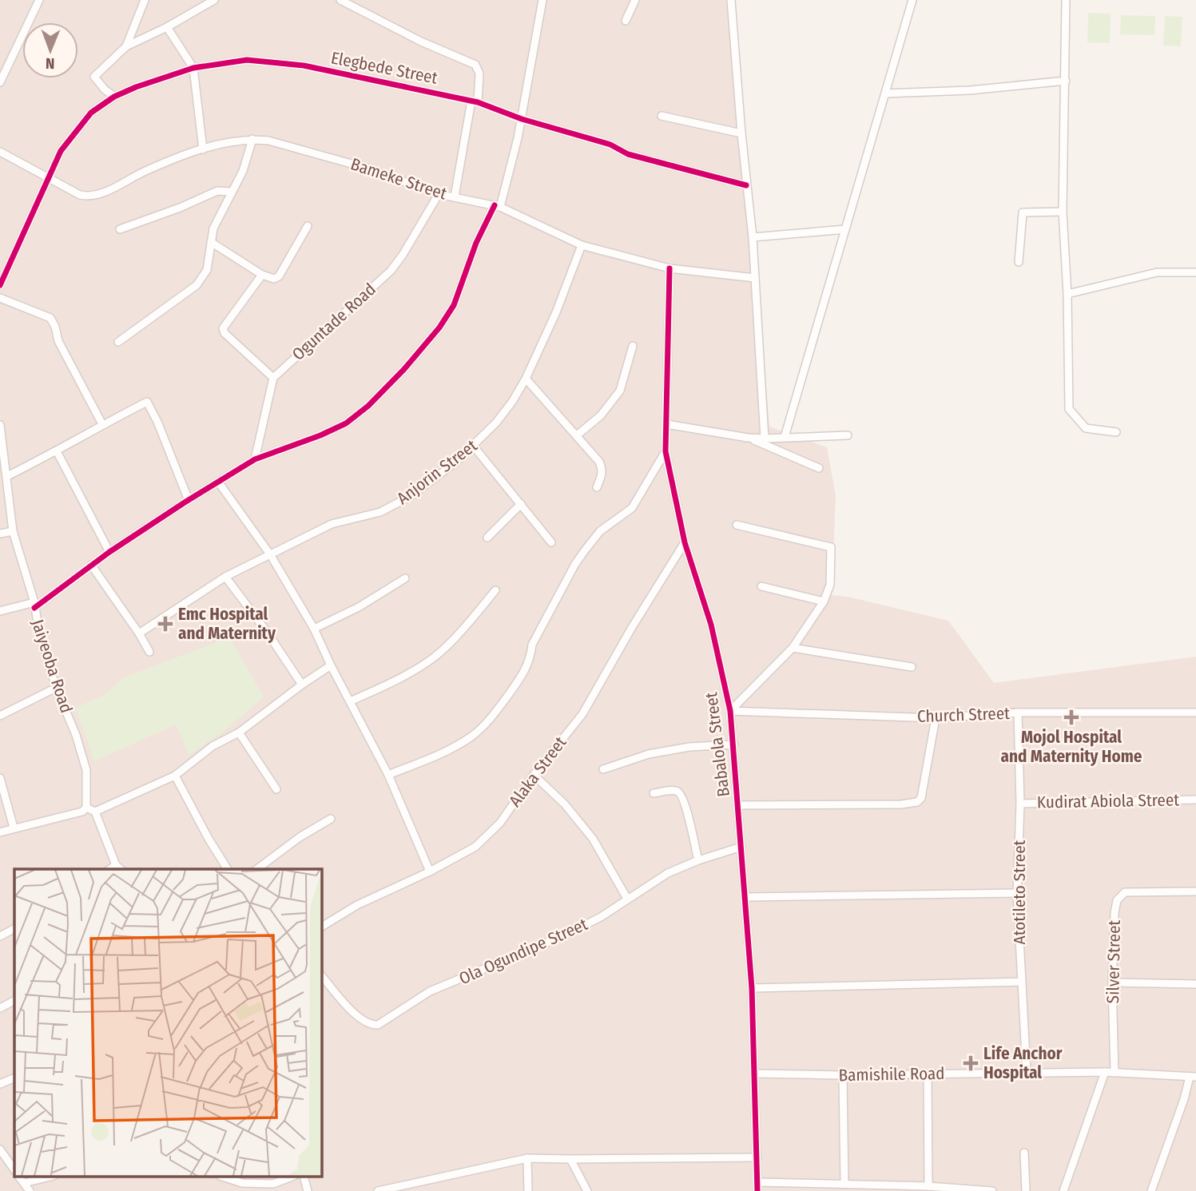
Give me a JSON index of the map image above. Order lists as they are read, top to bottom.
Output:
{
  "streets": {
    "street": [
      "Elegbede Street",
      "Bameke Street",
      "Oguntade Road",
      "Anjorin Street",
      "Jaiyeoba Road",
      "Church Street",
      "Babalola Street",
      "Alaka Street",
      "Kudirat Abiola Street",
      "Atotileto Street",
      "Ola Ogundipe Street",
      "Silver Street",
      "Bamishile Road"
    ]
  },
  "crossings": [
    ["Elegbede Street", "Bameke Street"],
    ["Bameke Street", "Oguntade Road"],
    ["Bameke Street", "Anjorin Street"],
    ["Bameke Street", "Babalola Street"],
    ["Church Street", "Babalola Street"],
    ["Church Street", "Atotileto Street"],
    ["Babalola Street", "Alaka Street"],
    ["Babalola Street", "Ola Ogundipe Street"],
    ["Babalola Street", "Bamishile Road"],
    ["Kudirat Abiola Street", "Atotileto Street"],
    ["Atotileto Street", "Bamishile Road"],
    ["Silver Street", "Bamishile Road"]
  ],
  "places": {
    "health": ["Emc Hospital and Maternity", "Mojol Hospital and Maternity Home", "Life Anchor Hospital"]
  },
  "north": "bottom"
}
